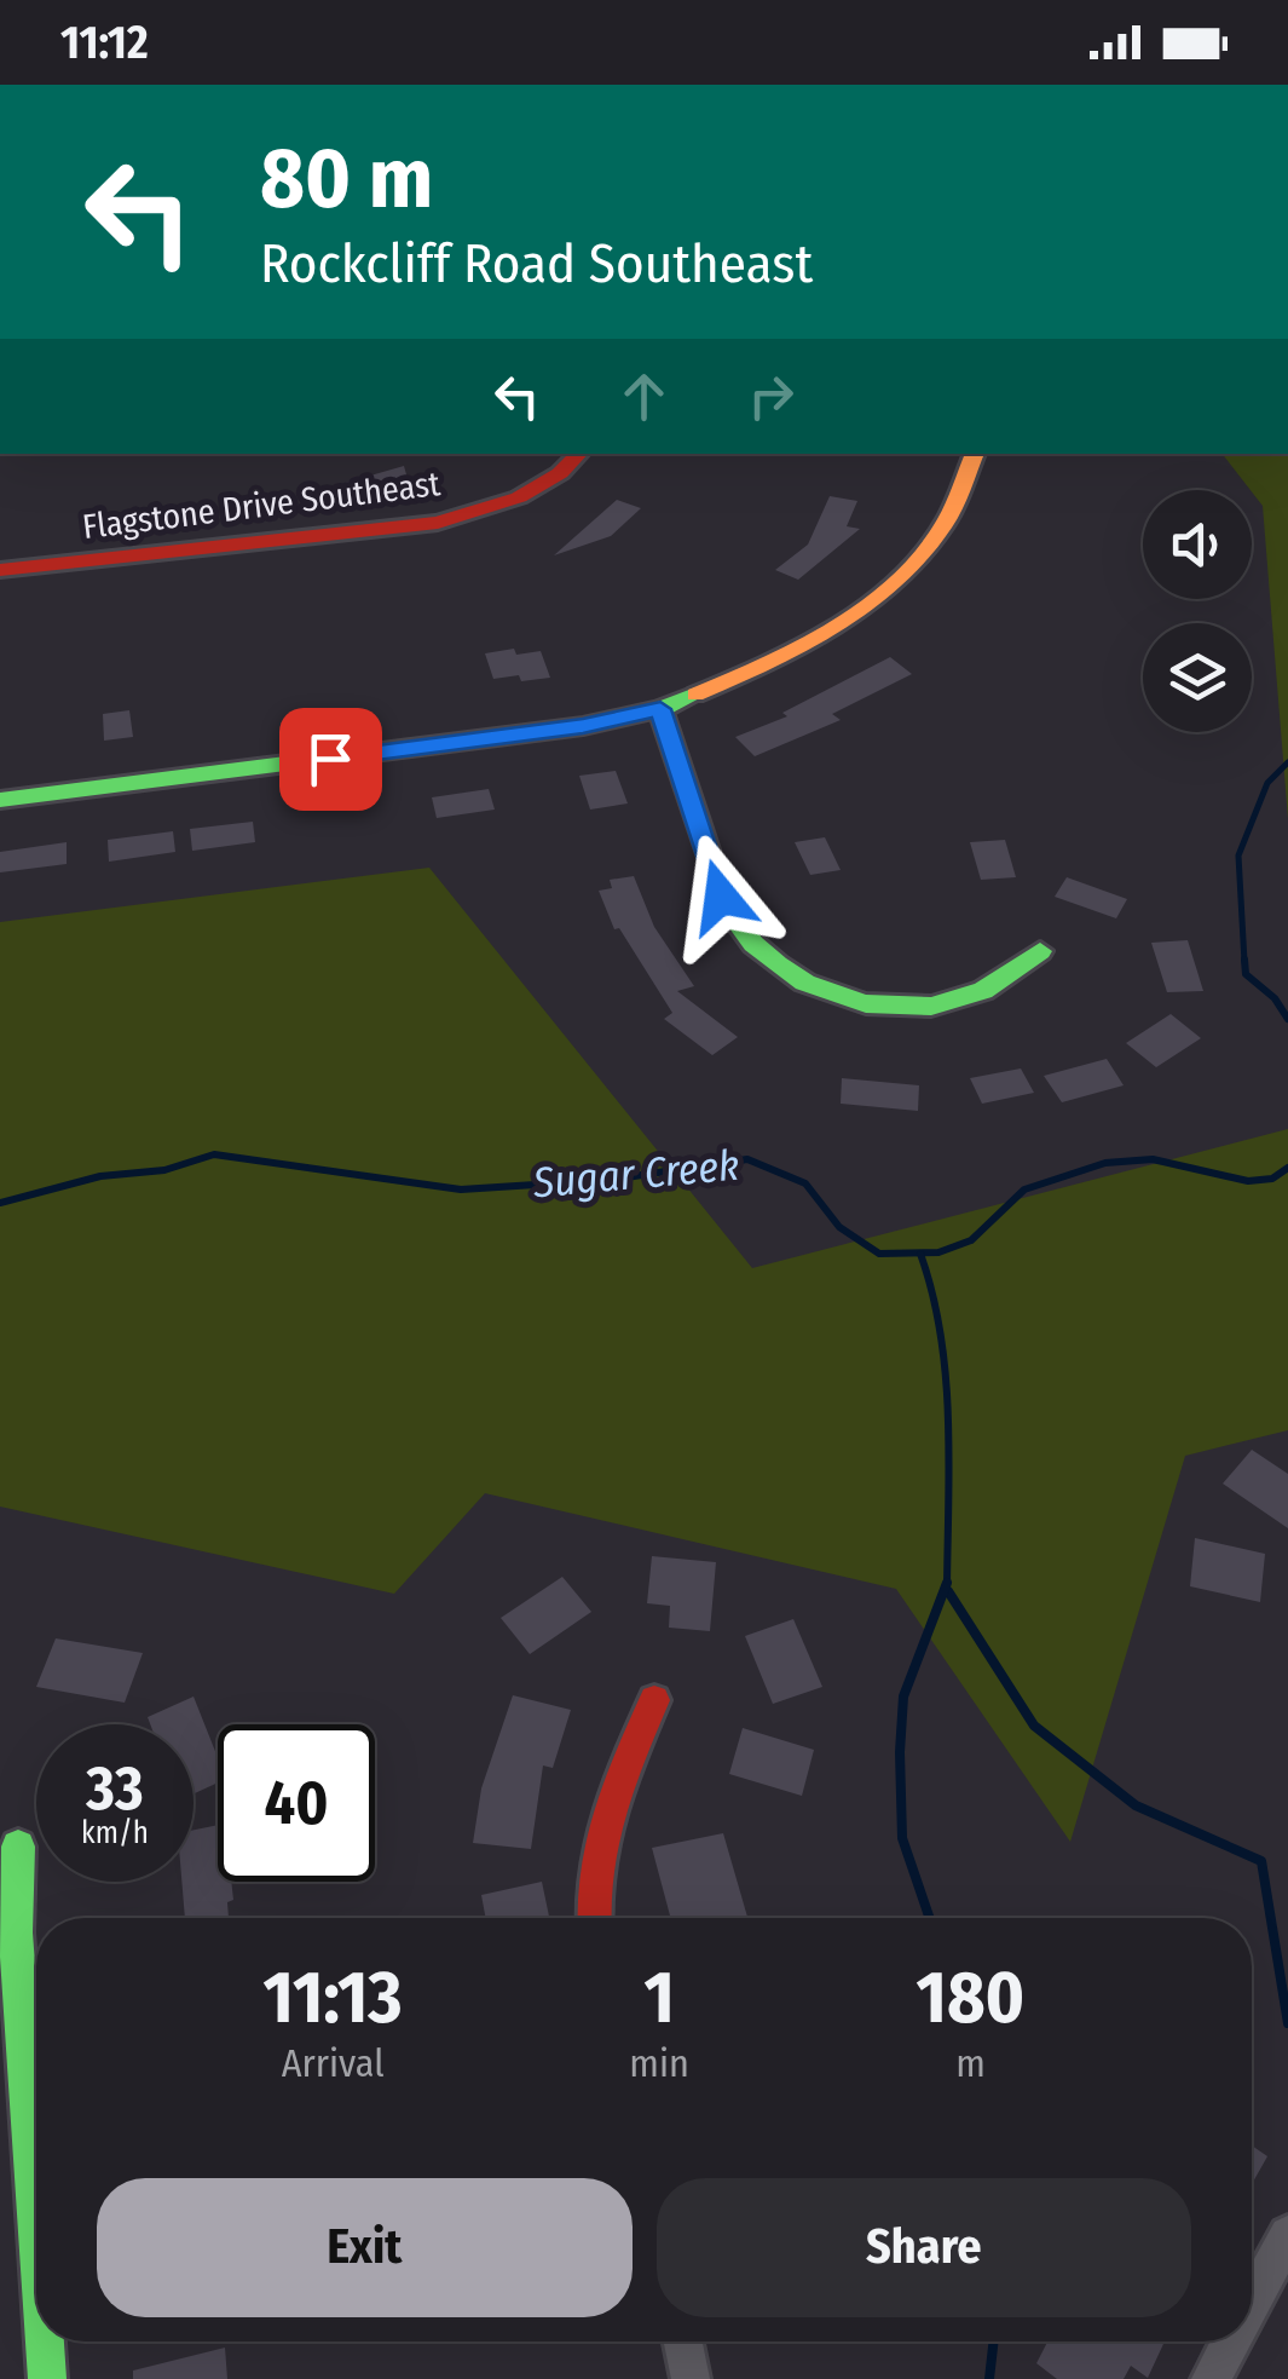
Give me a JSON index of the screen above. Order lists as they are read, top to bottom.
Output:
{
  "streets": {
    "street": ["Flagstone Drive Southeast"]
  },
  "water": ["Sugar Creek"],
  "page": {
    "status": "11:12",
    "turn": ["80 m", "Rockcliff Road Southeast"],
    "speed": "33 km/h",
    "limit": "40",
    "eta": [
      "11:13",
      "Arrival",
      "1",
      "min",
      "180",
      "m"
    ],
    "buttons": ["Exit", "Share"]
  }
}
